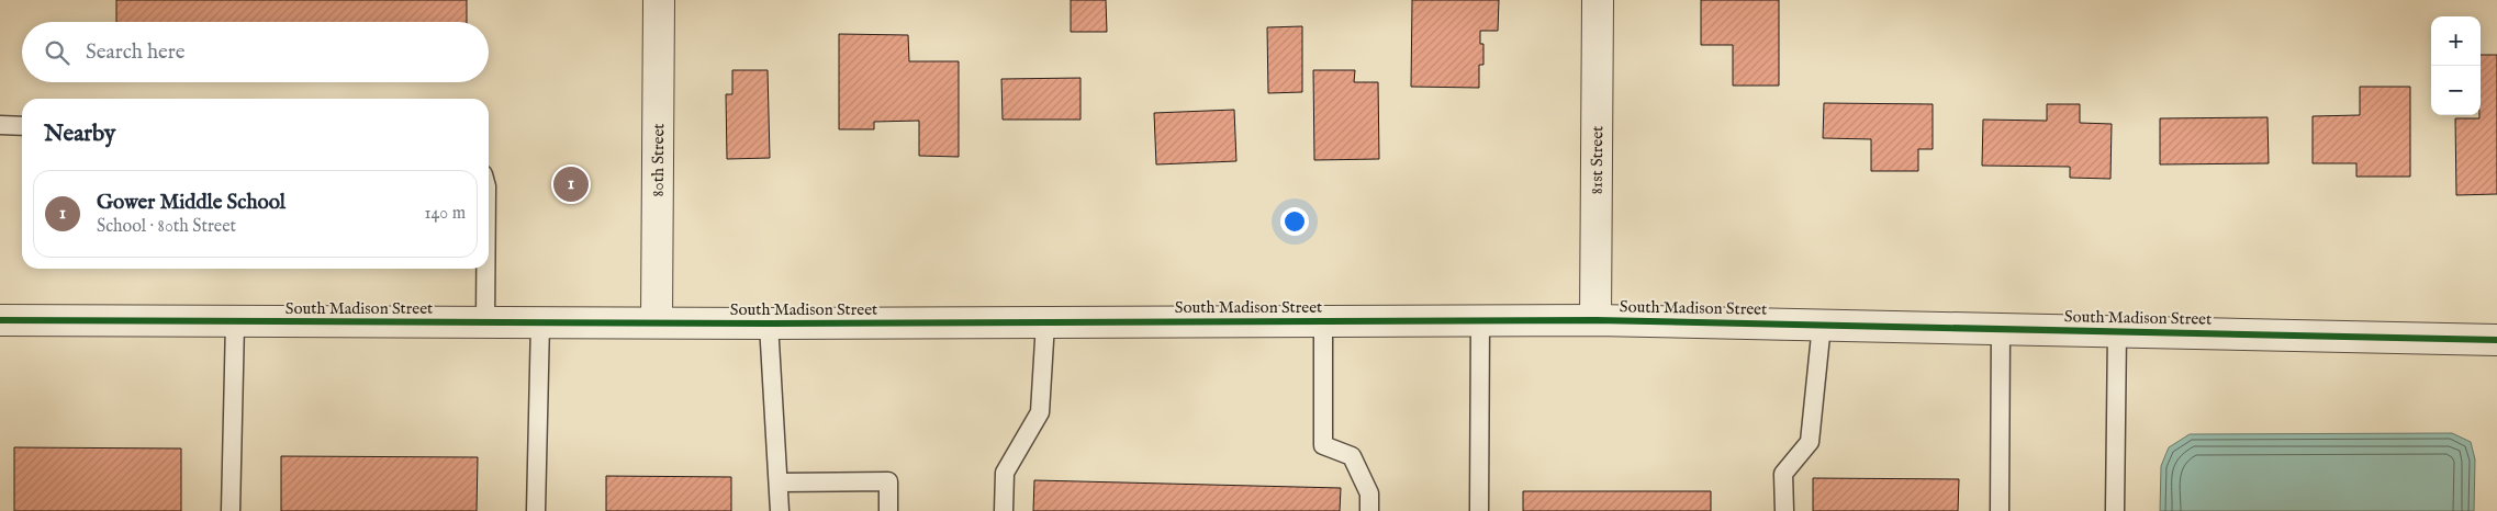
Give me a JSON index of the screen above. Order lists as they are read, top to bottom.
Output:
{
  "streets": {
    "street": ["81st Street", "80th Street", "South Madison Street"]
  },
  "crossings": [
    ["81st Street", "South Madison Street"],
    ["80th Street", "South Madison Street"]
  ],
  "page": {
    "map_buttons": ["+", "−"],
    "search": "Search here",
    "heading": "Nearby",
    "pins": "1",
    "list": [
      {
        "mark": "1",
        "name": "Gower Middle School",
        "note": "School · 80th Street",
        "value": "140 m"
      }
    ]
  }
}
